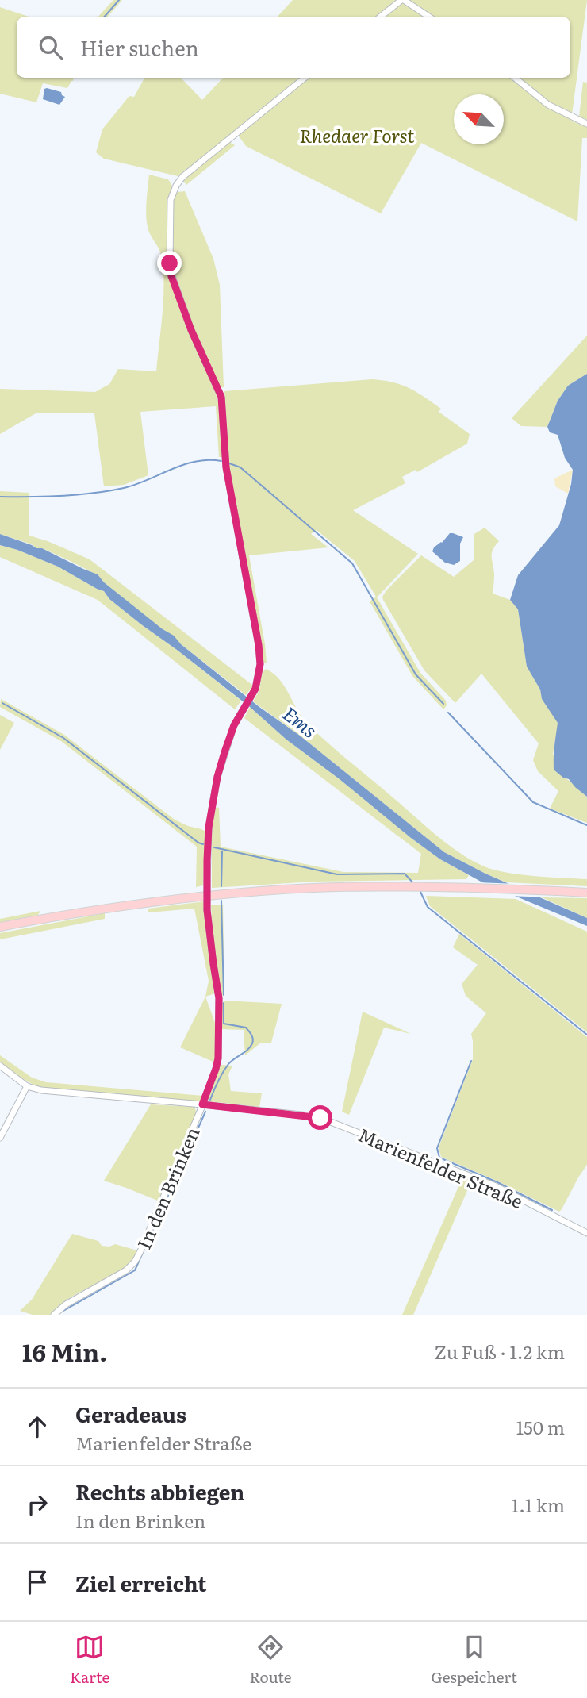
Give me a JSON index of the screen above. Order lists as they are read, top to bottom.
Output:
{
  "streets": {
    "street": ["Marienfelder Straße", "In den Brinken"]
  },
  "crossings": [
    ["Marienfelder Straße", "In den Brinken"]
  ],
  "water": ["Ems"],
  "parks": ["Rhedaer Forst"],
  "north": "top left",
  "page": {
    "search": "Hier suchen",
    "heading": ["16 Min.", "Zu Fuß · 1.2 km"],
    "list": [
      ["Geradeaus", "Marienfelder Straße", "150 m"],
      ["Rechts abbiegen", "In den Brinken", "1.1 km"],
      "Ziel erreicht"
    ],
    "nav": ["Karte", "Route", "Gespeichert"]
  }
}
